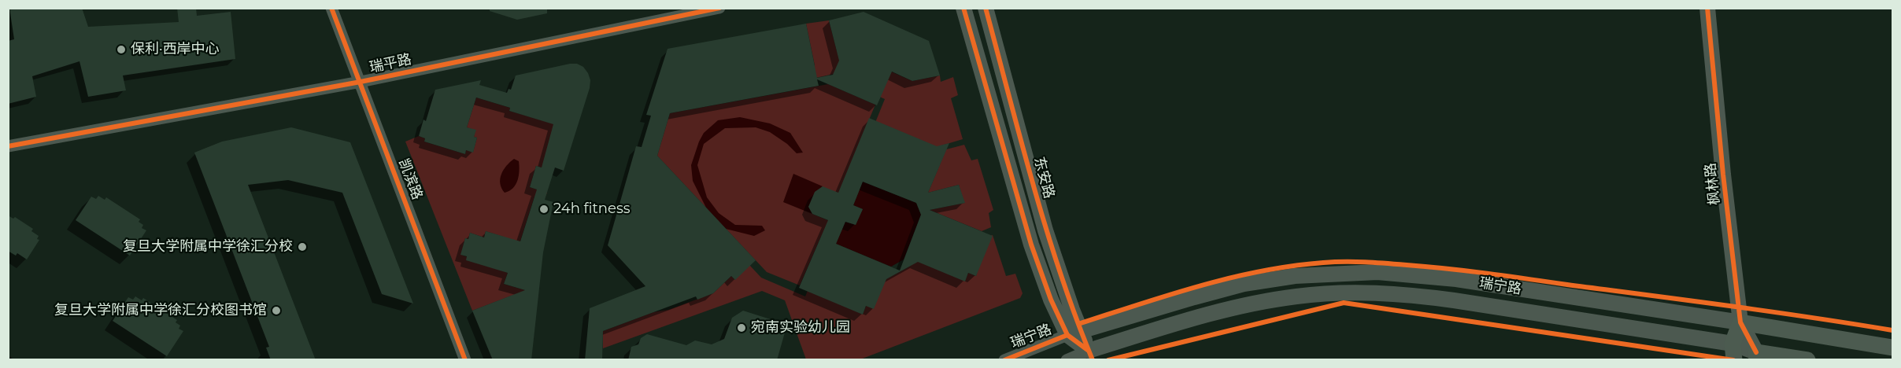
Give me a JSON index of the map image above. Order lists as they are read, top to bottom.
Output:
{
  "streets": {
    "main road": ["瑞宁路"],
    "street": [
      "瑞平路",
      "东安路",
      "凯滨路",
      "枫林路"
    ]
  },
  "crossings": [
    ["瑞平路", "凯滨路"],
    ["东安路", "瑞宁路"],
    ["枫林路", "瑞宁路"]
  ],
  "places": [
    "保利·西岸中心",
    "24h fitness",
    "复旦大学附属中学徐汇分校",
    "复旦大学附属中学徐汇分校图书馆",
    "宛南实验幼儿园"
  ]
}
